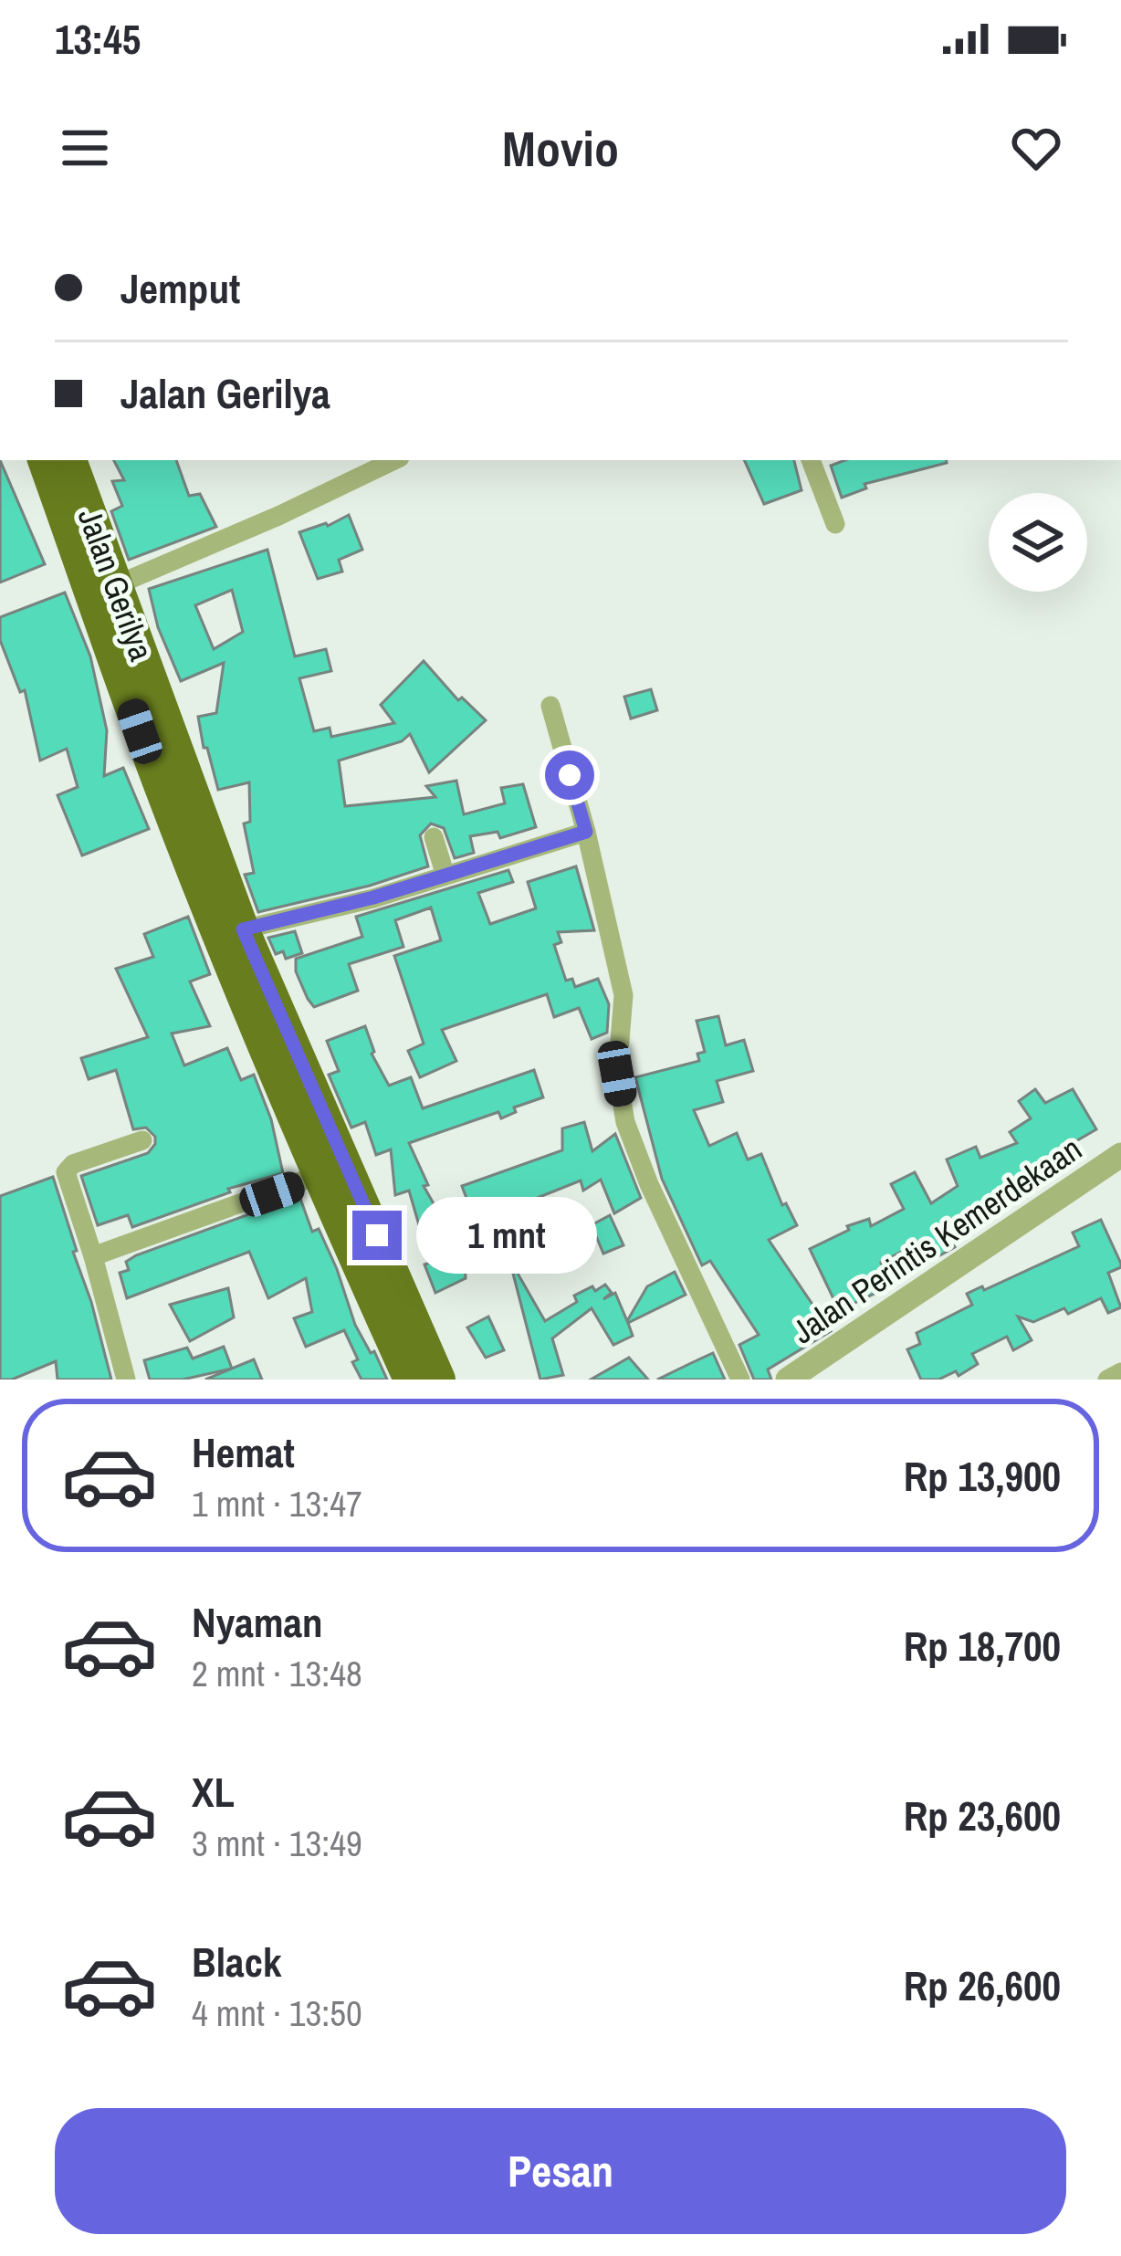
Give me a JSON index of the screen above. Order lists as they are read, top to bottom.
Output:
{
  "streets": {
    "highway": ["Jalan Gerilya"],
    "street": ["Jalan Perintis Kemerdekaan"]
  },
  "page": {
    "status": "13:45",
    "header": "Movio",
    "banner": ["Jemput", "Jalan Gerilya"],
    "bubble": "1 mnt",
    "list": [
      {
        "name": "Hemat",
        "note": "1 mnt · 13:47",
        "value": "Rp 13,900"
      },
      {
        "name": "Nyaman",
        "note": "2 mnt · 13:48",
        "value": "Rp 18,700"
      },
      {
        "name": "XL",
        "note": "3 mnt · 13:49",
        "value": "Rp 23,600"
      },
      {
        "name": "Black",
        "note": "4 mnt · 13:50",
        "value": "Rp 26,600"
      }
    ],
    "buttons": "Pesan"
  }
}
